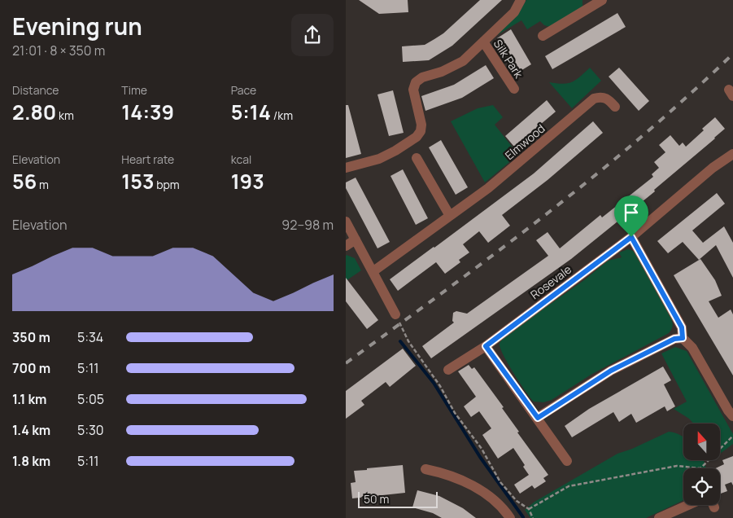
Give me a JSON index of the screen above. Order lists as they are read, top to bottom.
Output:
{
  "streets": {
    "street": ["Silk Park", "Elmwood", "Rosevale"]
  },
  "scale_bar": "50 m",
  "north": "top",
  "page": {
    "heading": ["Evening run", "21:01 · 8 × 350 m"],
    "stats": [
      ["Distance", "2.80 km"],
      ["Time", "14:39"],
      ["Pace", "5:14 /km"],
      ["Elevation", "56 m"],
      ["Heart rate", "153 bpm"],
      ["kcal", "193"]
    ],
    "chart": ["Elevation", "92–98 m"],
    "list": [
      {
        "name": "350 m",
        "note": "5:34"
      },
      {
        "name": "700 m",
        "note": "5:11"
      },
      {
        "name": "1.1 km",
        "note": "5:05"
      },
      {
        "name": "1.4 km",
        "note": "5:30"
      },
      {
        "name": "1.8 km",
        "note": "5:11"
      }
    ],
    "scale": "50 m"
  }
}
